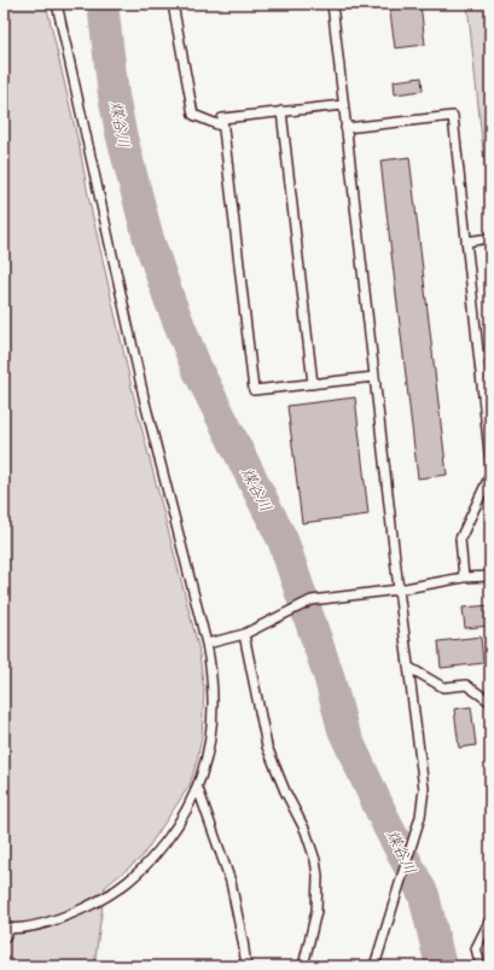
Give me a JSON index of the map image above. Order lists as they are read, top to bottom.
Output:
{
  "water": ["煤谷川"]
}
